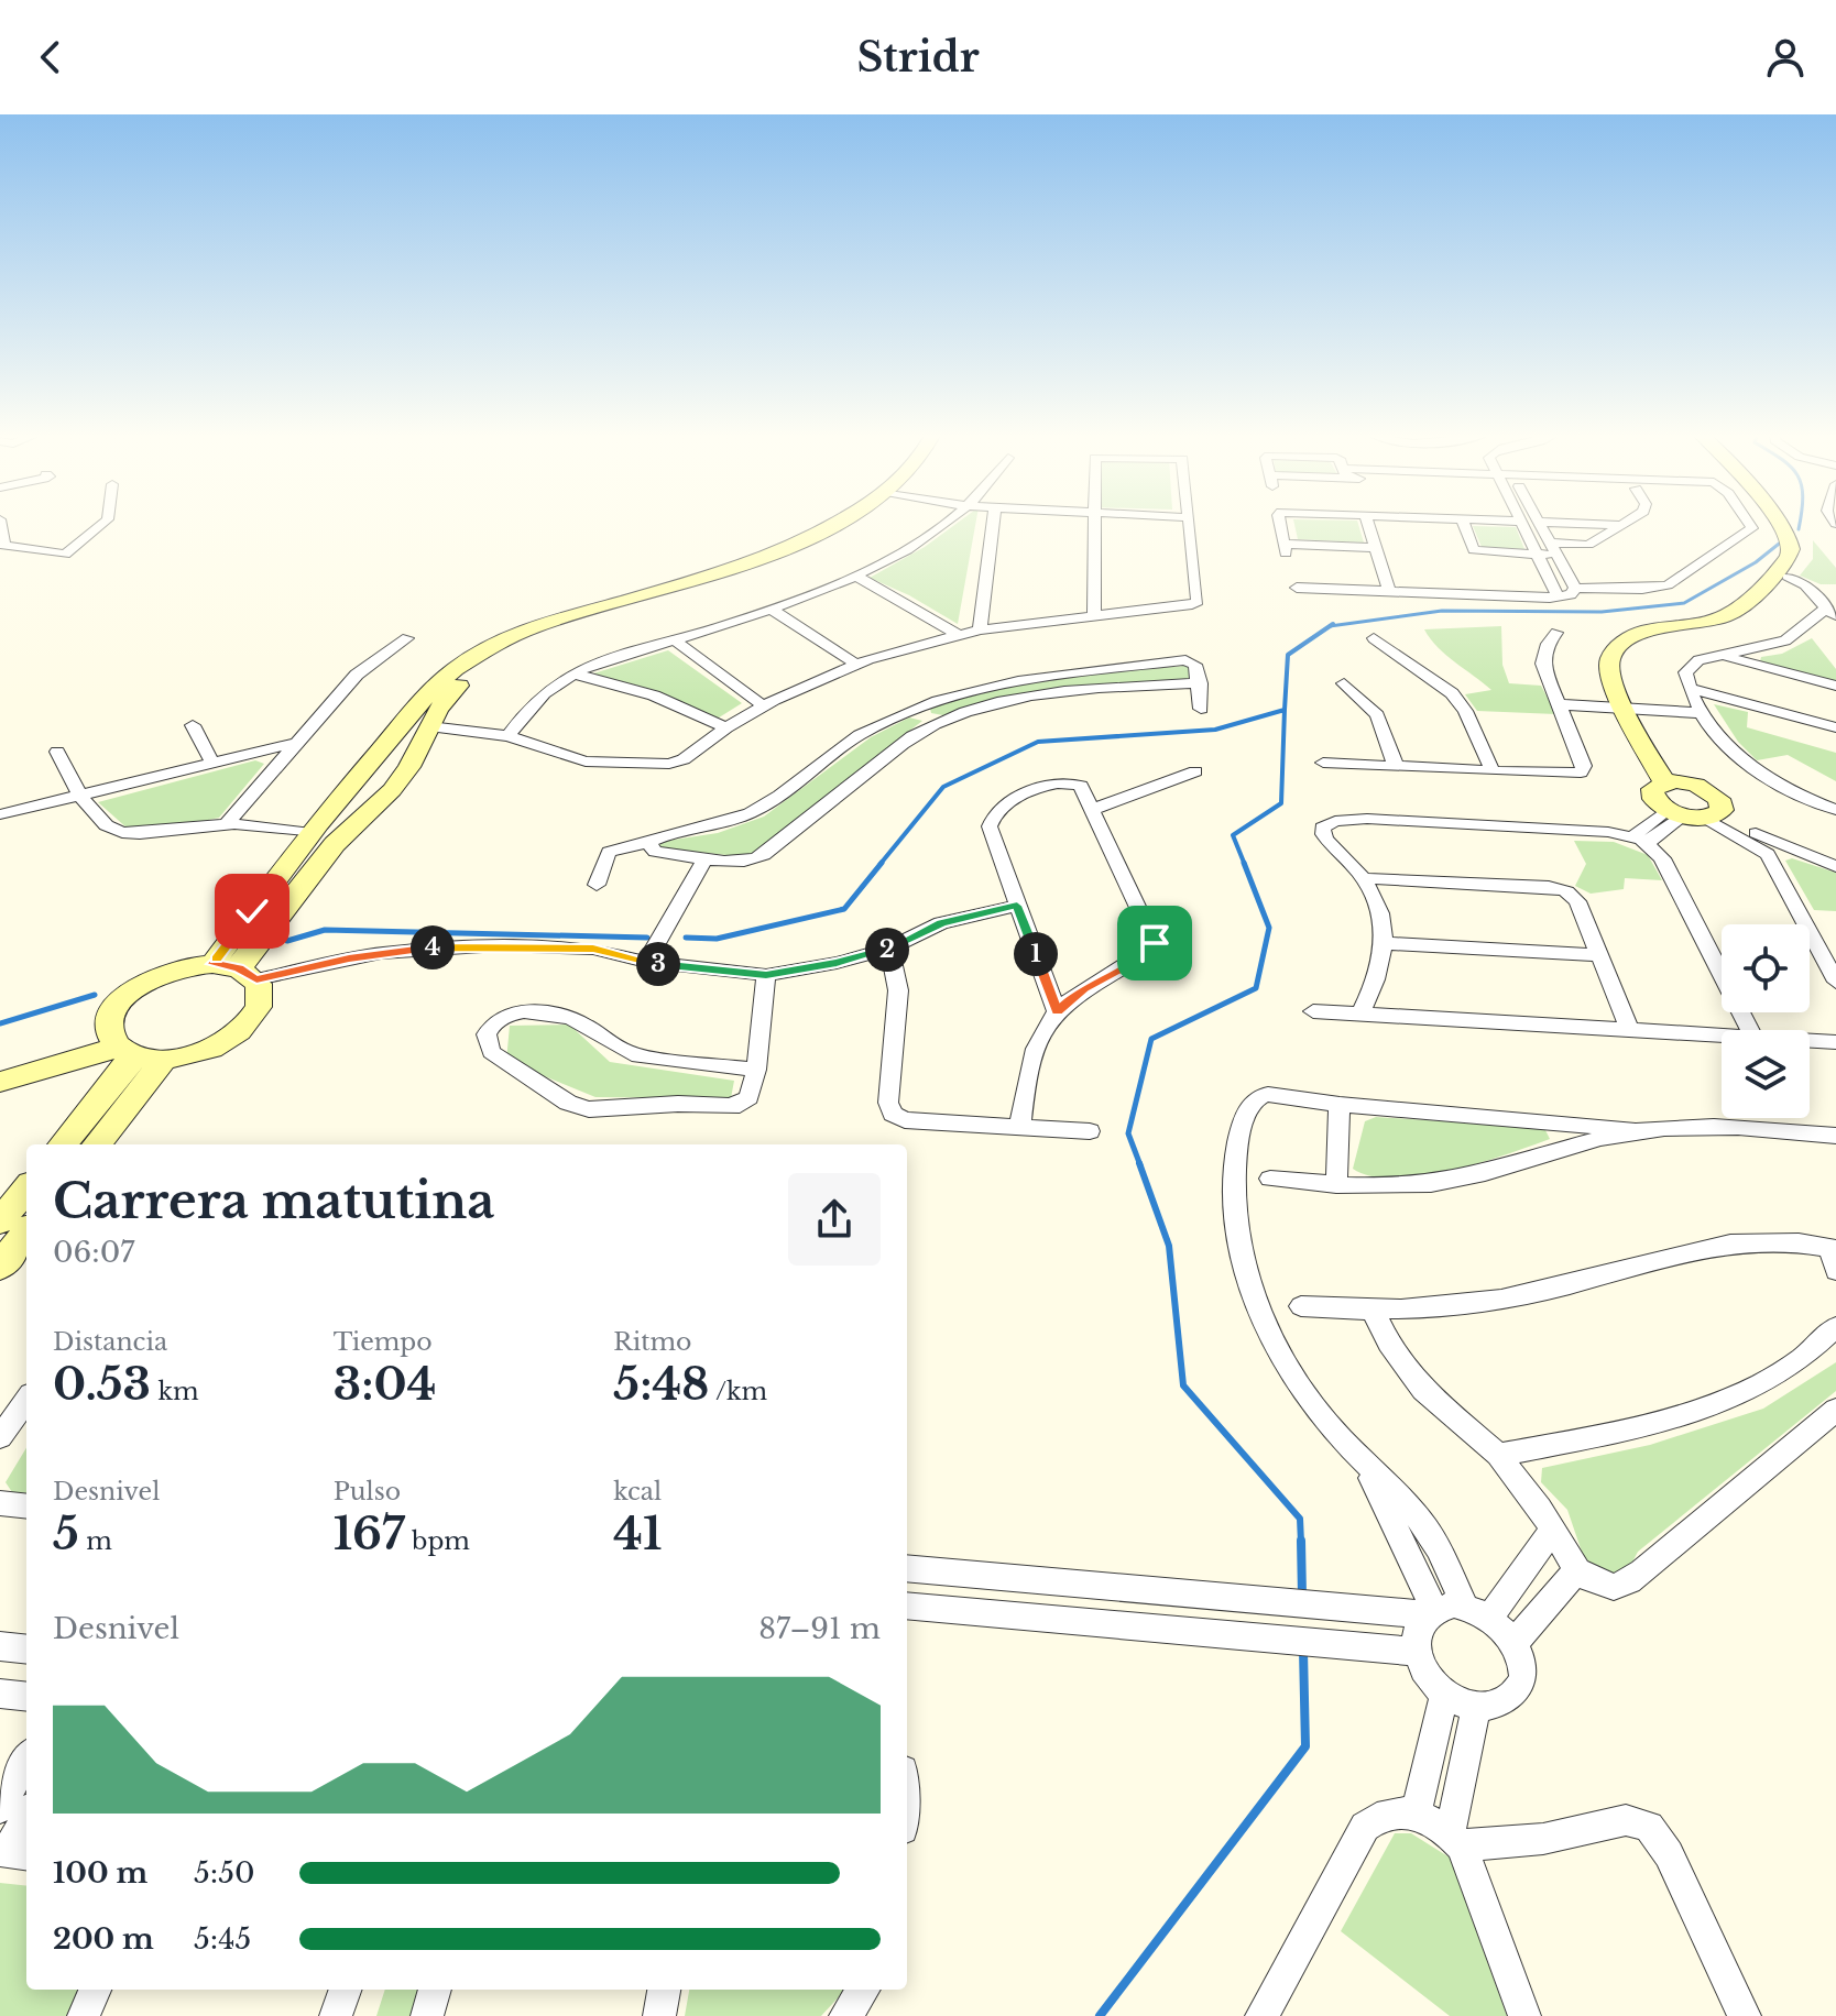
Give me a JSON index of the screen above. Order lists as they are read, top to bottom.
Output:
{
  "page": {
    "header": "Stridr",
    "pins": [
      "4",
      "2",
      "1",
      "3"
    ],
    "heading": ["Carrera matutina", "06:07"],
    "stats": [
      ["Distancia", "0.53 km"],
      ["Tiempo", "3:04"],
      ["Ritmo", "5:48 /km"],
      ["Desnivel", "5 m"],
      ["Pulso", "167 bpm"],
      ["kcal", "41"]
    ],
    "chart": ["Desnivel", "87–91 m"],
    "list": [
      {
        "name": "100 m",
        "note": "5:50"
      },
      {
        "name": "200 m",
        "note": "5:45"
      }
    ]
  }
}
